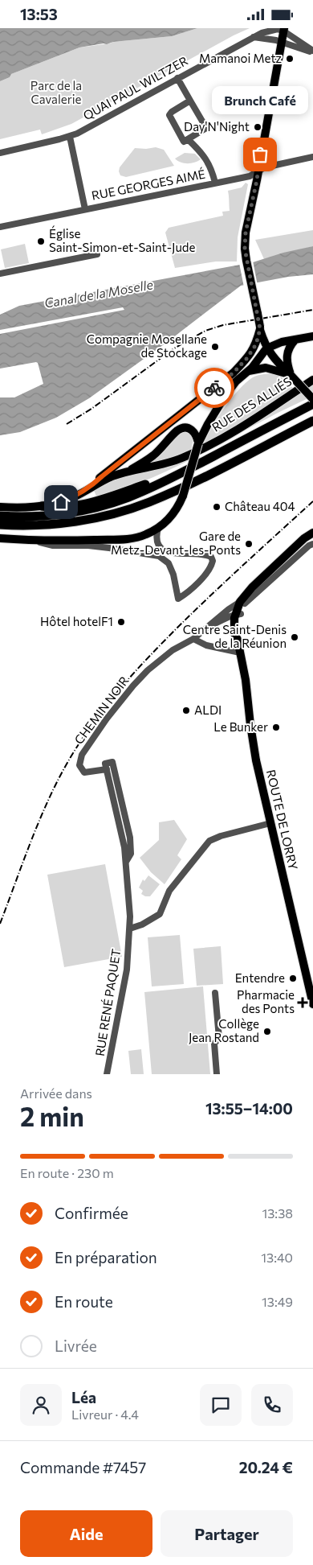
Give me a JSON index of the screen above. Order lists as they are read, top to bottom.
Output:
{
  "streets": {
    "main road": ["RUE DES ALLIÉS", "ROUTE DE LORRY"],
    "street": [
      "QUAI PAUL WILTZER",
      "RUE GEORGES AIMÉ",
      "CHEMIN NOIR",
      "RUE RENÉ PAQUET"
    ]
  },
  "crossings": [
    ["CHEMIN NOIR", "ROUTE DE LORRY"],
    ["CHEMIN NOIR", "RUE RENÉ PAQUET"]
  ],
  "water": ["Canal de la Moselle"],
  "parks": ["Parc de la Cavalerie"],
  "places": {
    "other": [
      "Mamanoi Metz",
      "Day'N'Night",
      "Brunch Café",
      "Église Saint-Simon-et-Saint-Jude",
      "Compagnie Mosellane de Stockage",
      "Château 404",
      "Gare de Metz-Devant-les-Ponts",
      "Hôtel hotelF1",
      "Centre Saint-Denis de la Réunion",
      "ALDI",
      "Le Bunker",
      "Entendre",
      "Collège Jean Rostand"
    ],
    "health": ["Pharmacie des Ponts"]
  },
  "page": {
    "status": "13:53",
    "bubble": "Brunch Café",
    "heading": ["2 min", "Arrivée dans", "13:55–14:00"],
    "panel": [
      "Léa",
      "Livreur · 4.4",
      "Commande #7457",
      "20.24 €"
    ],
    "bar": "En route · 230 m",
    "list": [
      ["Confirmée", "13:38"],
      ["En préparation", "13:40"],
      ["En route", "13:49"],
      "Livrée"
    ],
    "buttons": ["Aide", "Partager"]
  }
}
